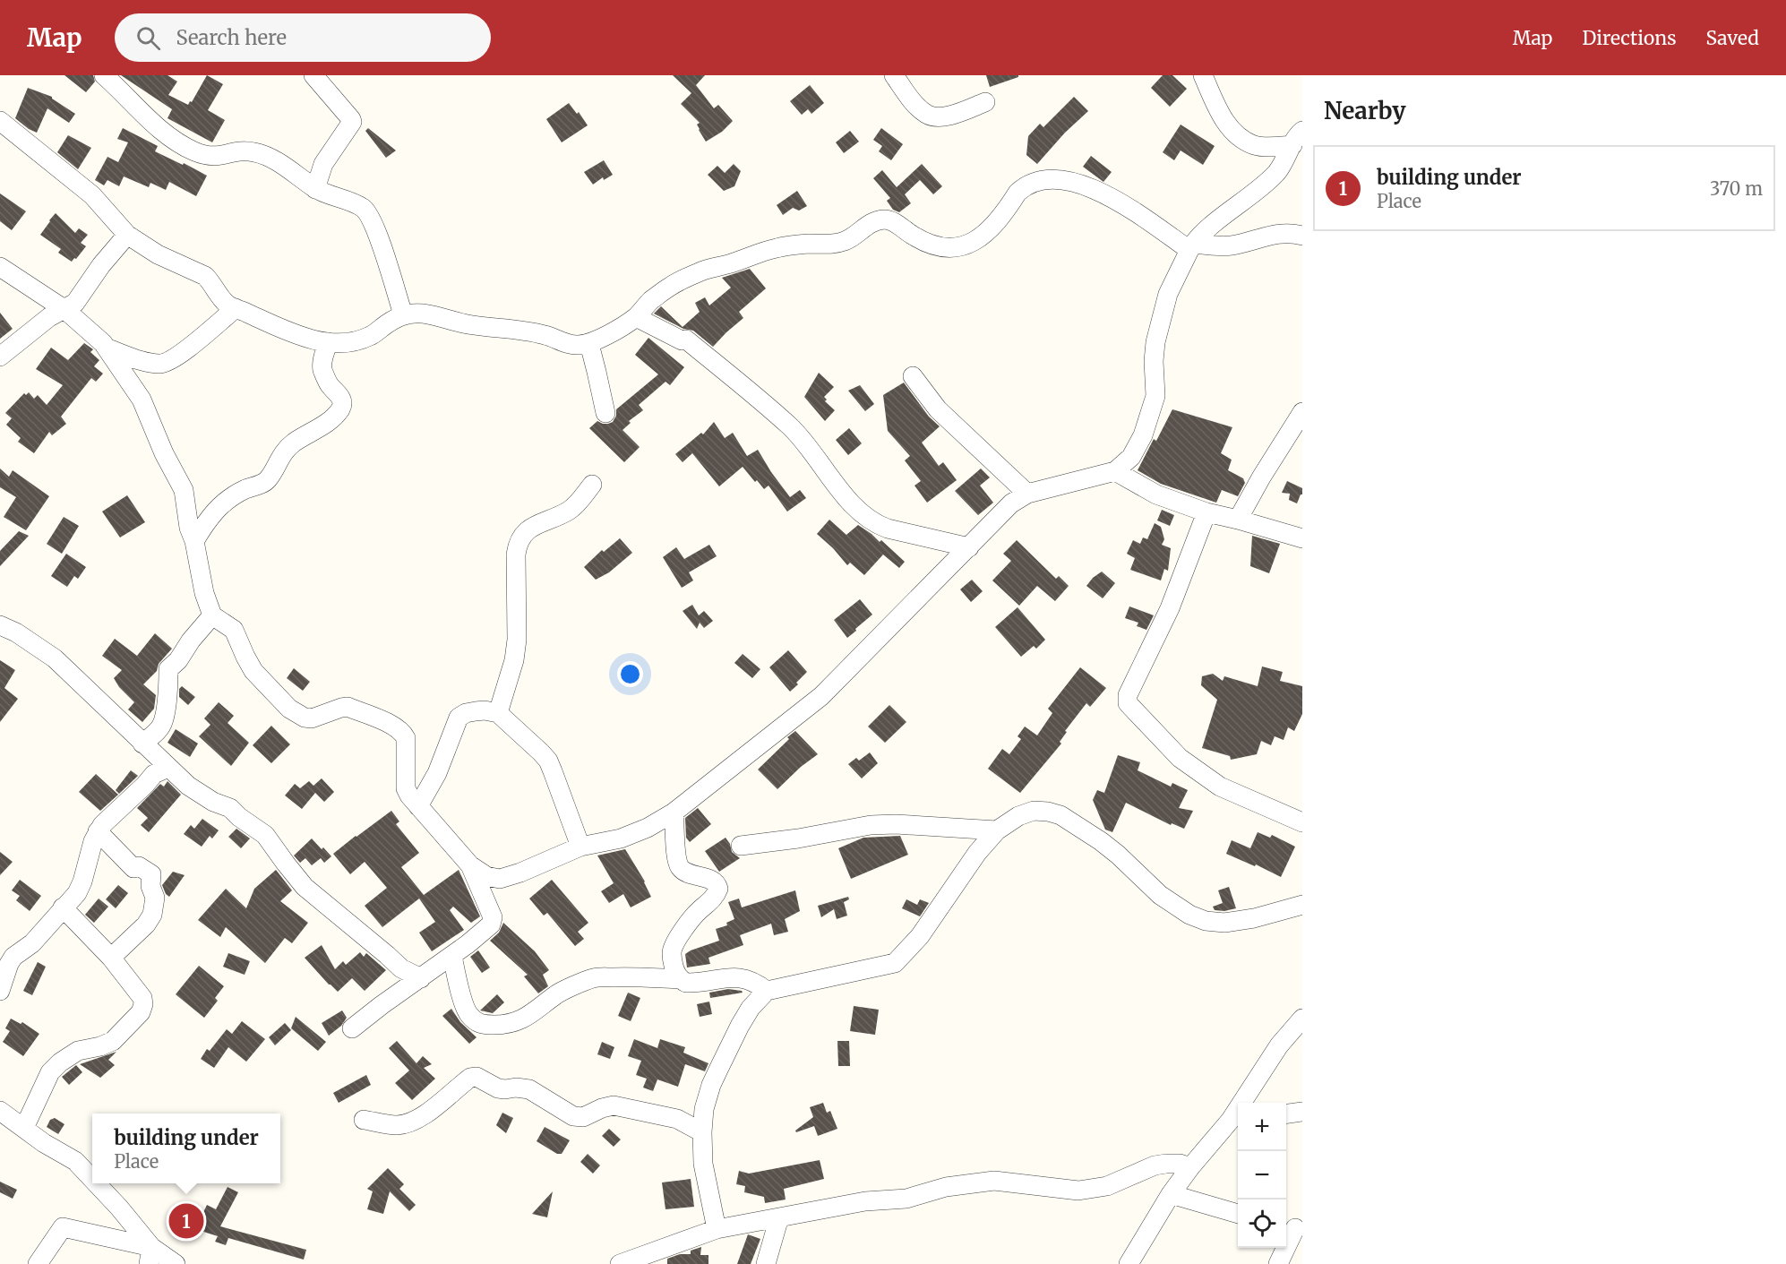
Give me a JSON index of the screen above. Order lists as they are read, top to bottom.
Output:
{
  "page": {
    "header": "Map",
    "search": "Search here",
    "nav": ["Map", "Directions", "Saved"],
    "heading": "Nearby",
    "list": [
      {
        "mark": "1",
        "name": "building under",
        "note": "Place",
        "value": "370 m"
      }
    ],
    "map_buttons": ["+", "−"],
    "popup": ["building under", "Place"],
    "pins": "1"
  }
}
